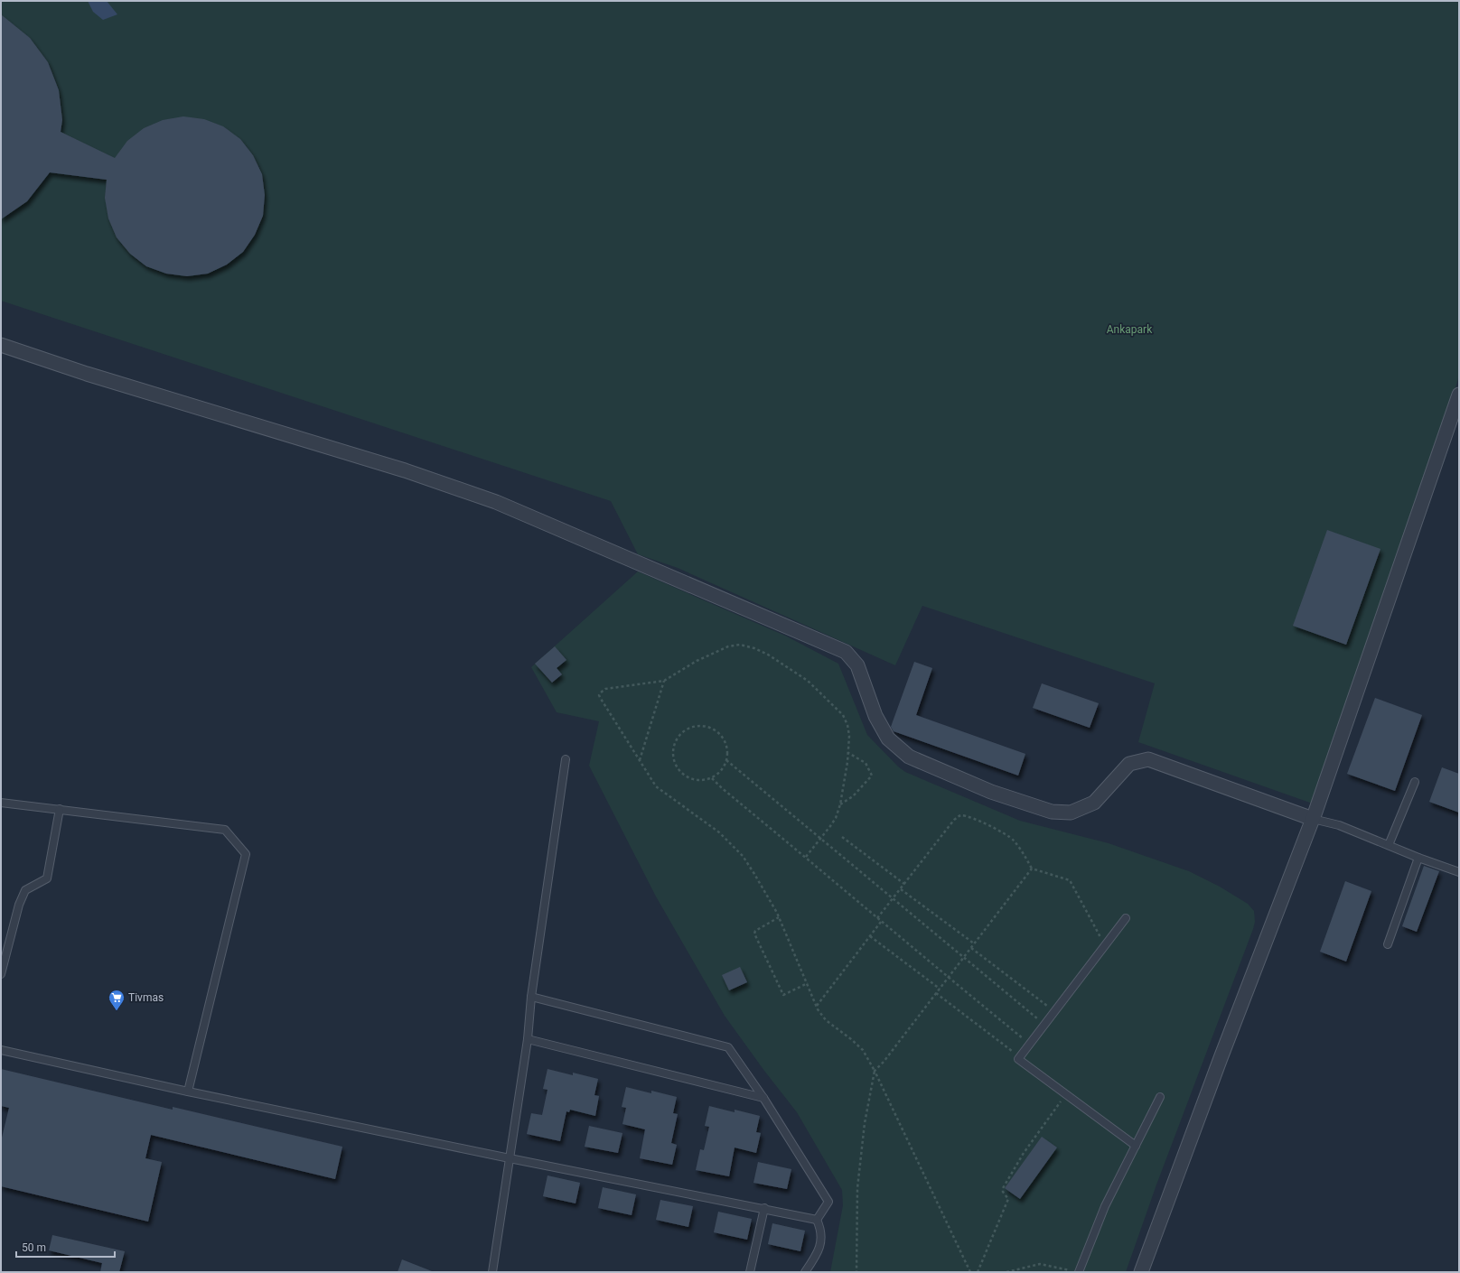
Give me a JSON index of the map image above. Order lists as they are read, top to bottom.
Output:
{
  "parks": ["Ankapark"],
  "places": {
    "supermarket": ["Tivmas"]
  },
  "scale_bar": "50 m"
}
